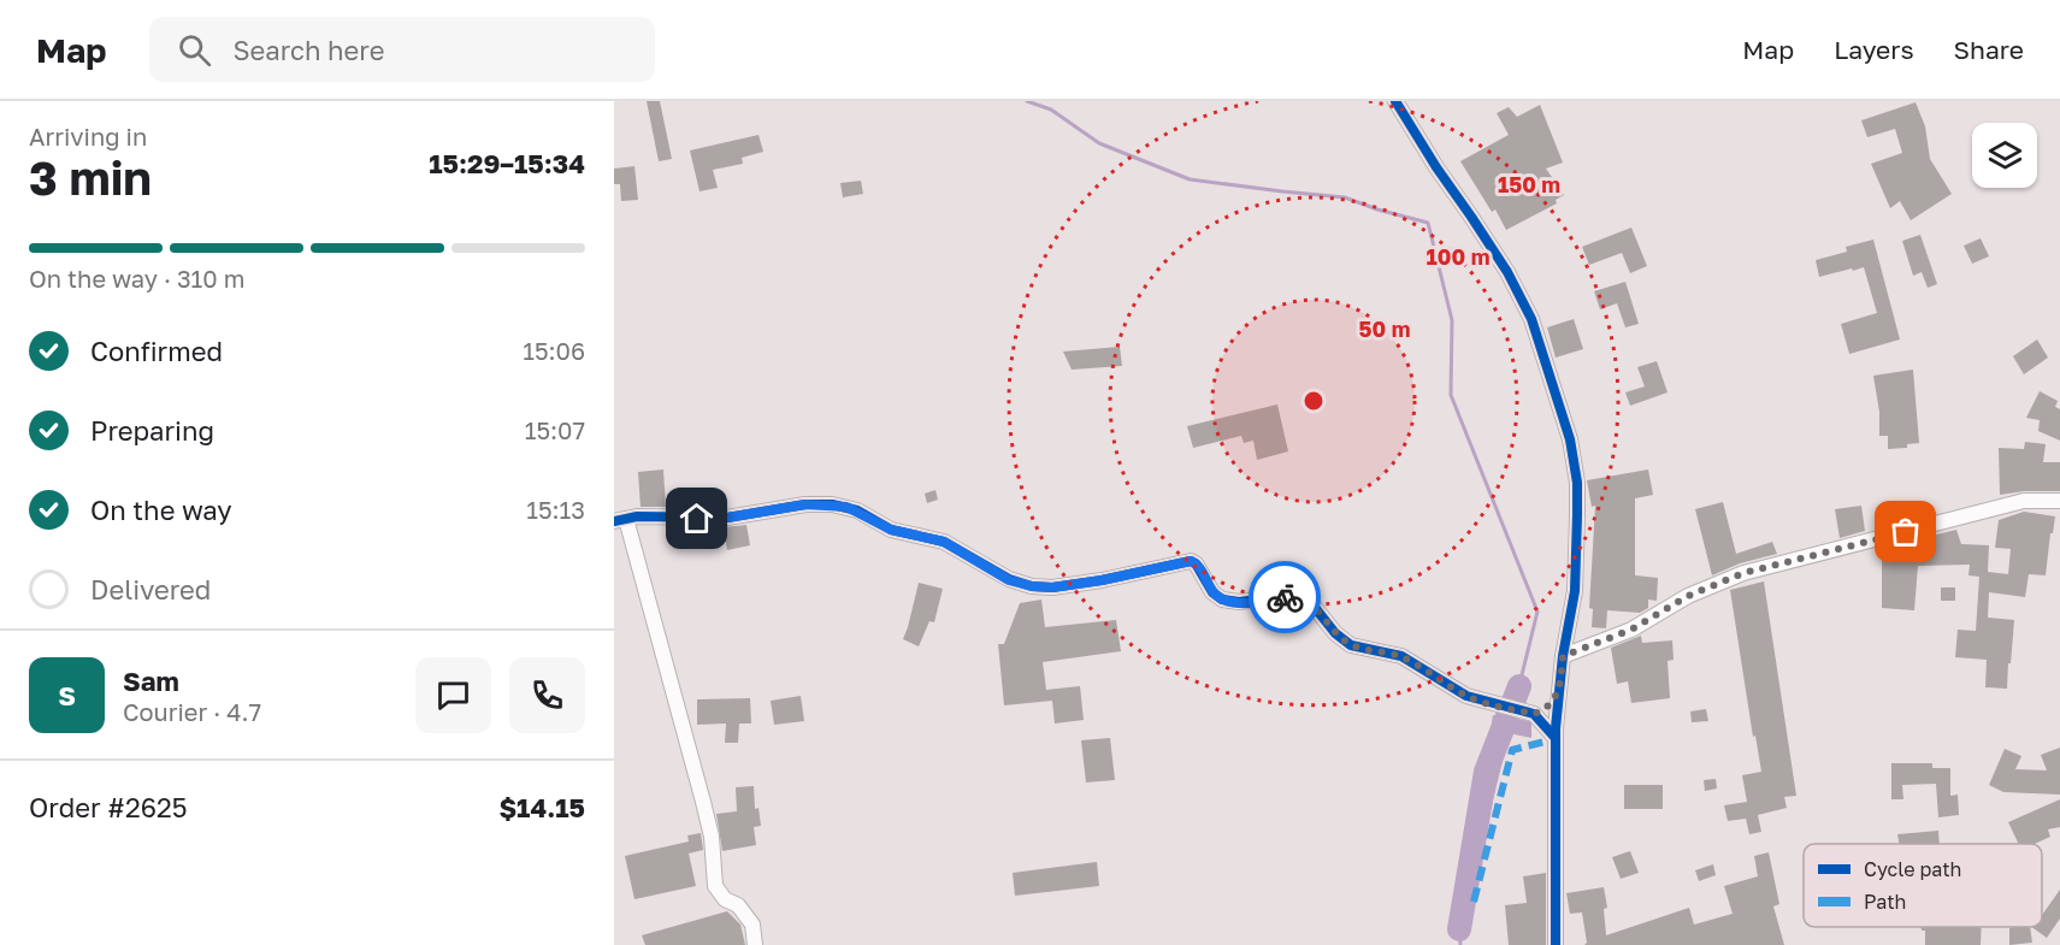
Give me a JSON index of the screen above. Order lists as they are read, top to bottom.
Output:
{
  "legend": ["Cycle path", "Path"],
  "page": {
    "header": "Map",
    "search": "Search here",
    "nav": ["Map", "Layers", "Share"],
    "heading": ["3 min", "Arriving in", "15:29–15:34"],
    "panel": [
      "Sam",
      "Courier · 4.7",
      "Order #2625",
      "$14.15"
    ],
    "bar": "On the way · 310 m",
    "list": [
      ["Confirmed", "15:06"],
      ["Preparing", "15:07"],
      ["On the way", "15:13"],
      "Delivered"
    ],
    "round": "S"
  },
  "rings": ["150 m", "100 m", "50 m"]
}
